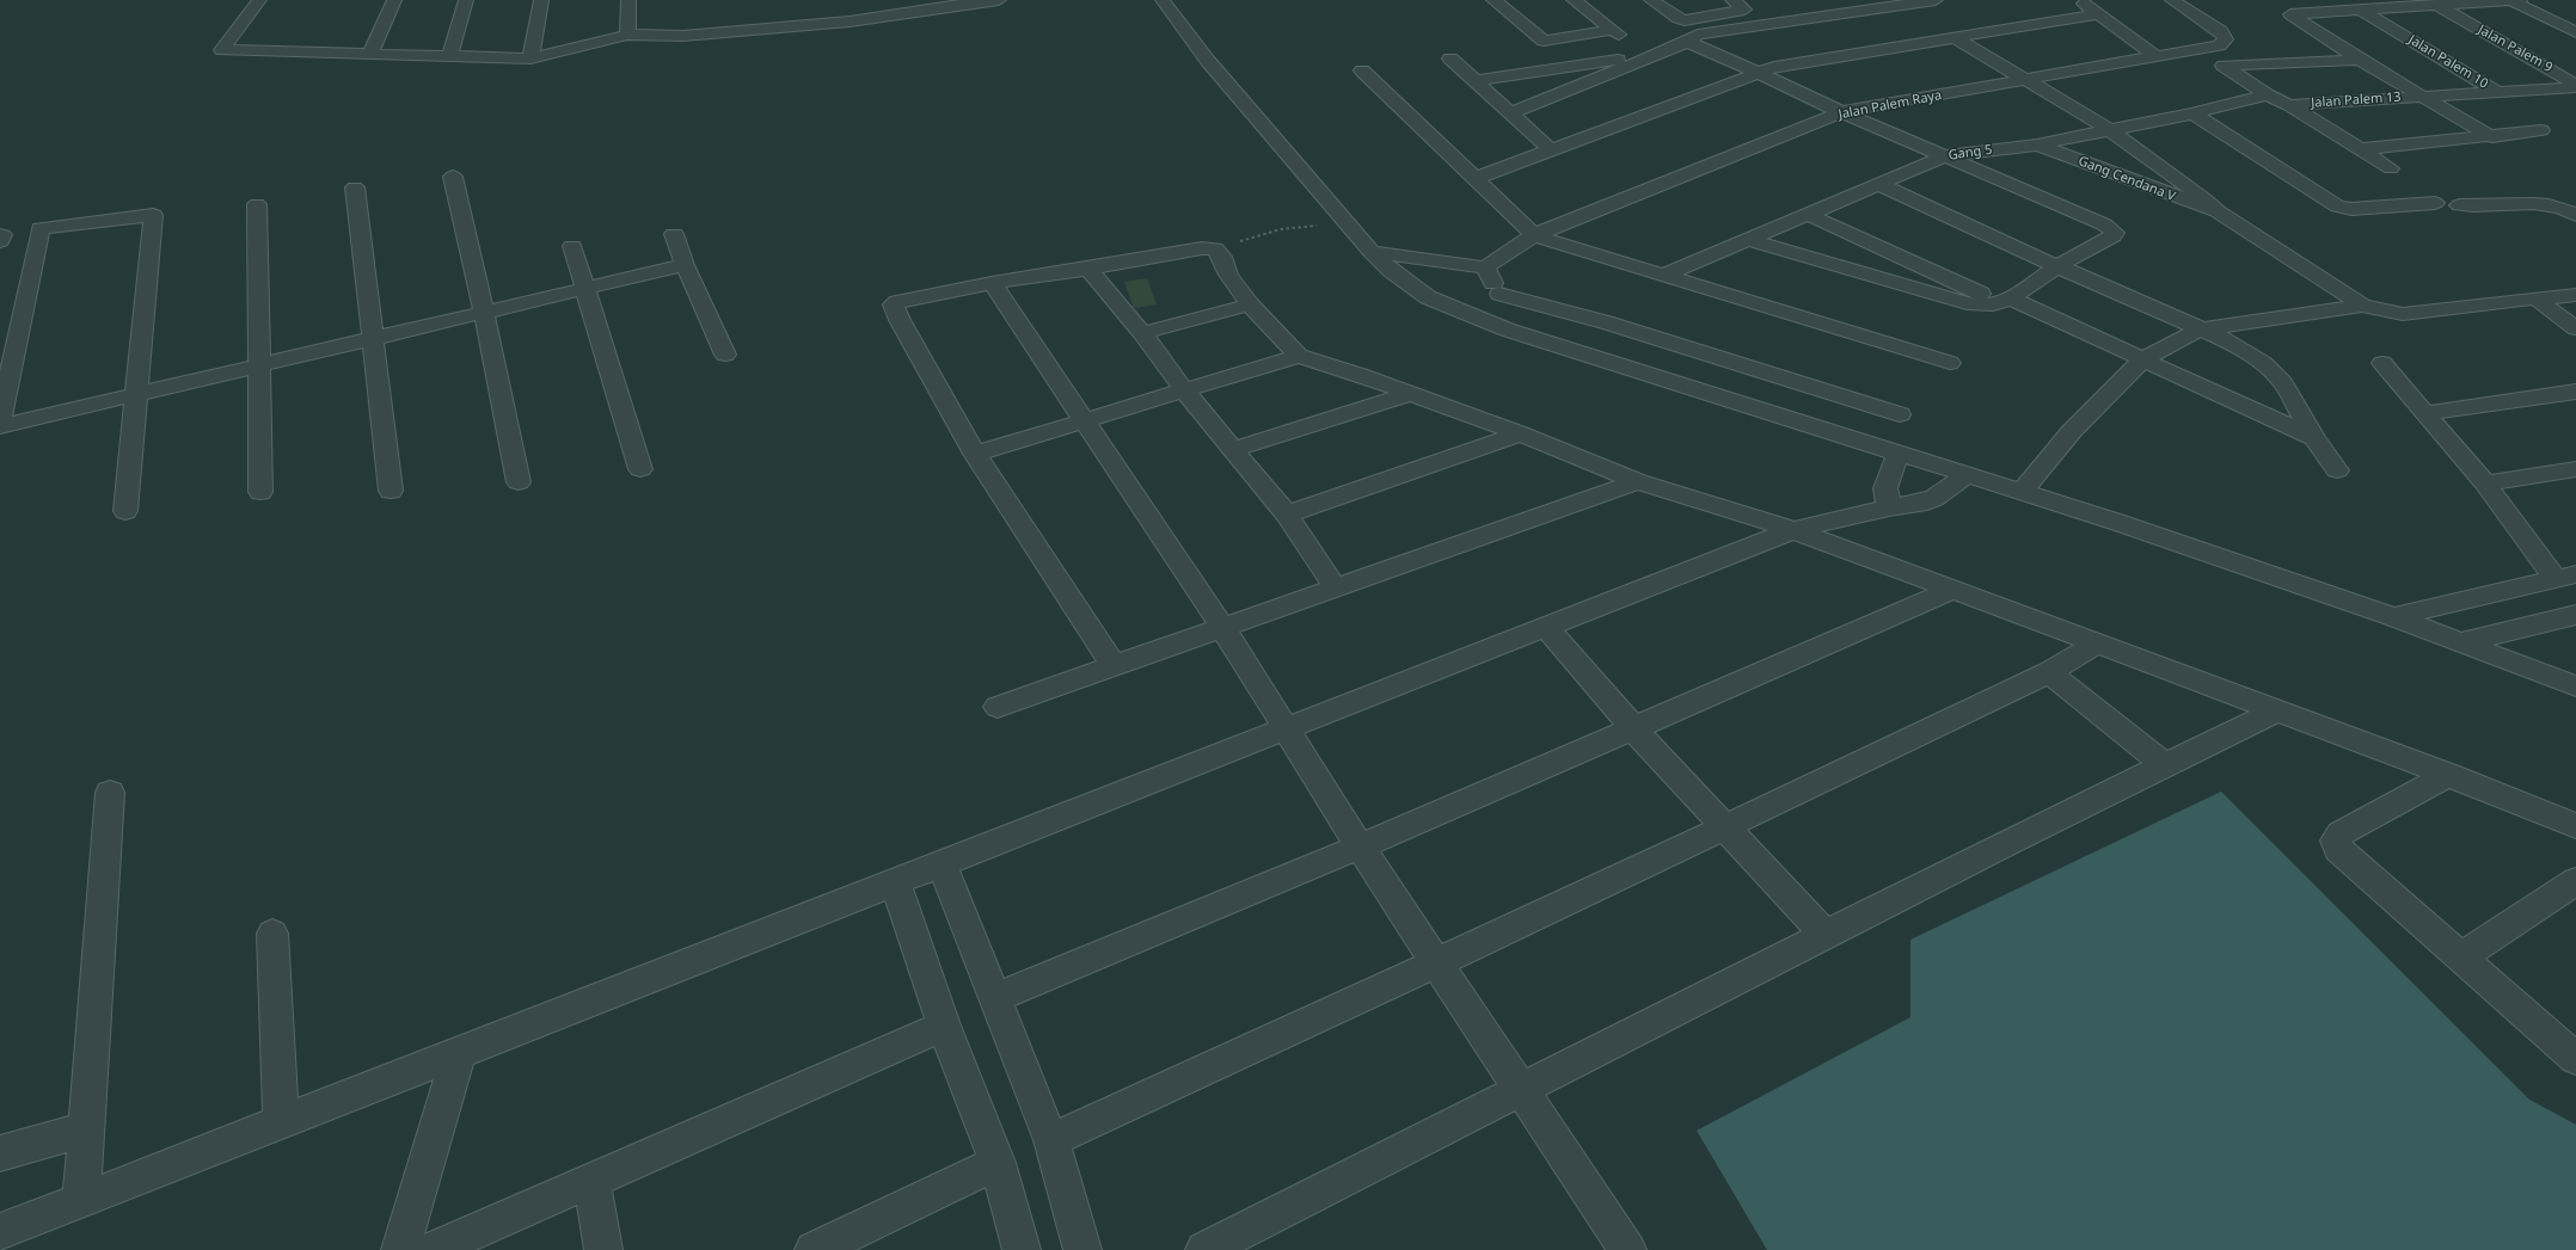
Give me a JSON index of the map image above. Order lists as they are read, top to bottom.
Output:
{
  "streets": {
    "street": [
      "Jalan Palem 9",
      "Jalan Palem 10",
      "Jalan Palem 13",
      "Jalan Palem Raya",
      "Gang 5",
      "Gang Cendana V"
    ]
  },
  "crossings": [
    ["Jalan Palem 9", "Jalan Palem 10"],
    ["Jalan Palem 10", "Jalan Palem 13"],
    ["Jalan Palem Raya", "Gang Cendana V"],
    ["Gang 5", "Gang Cendana V"]
  ]
}
